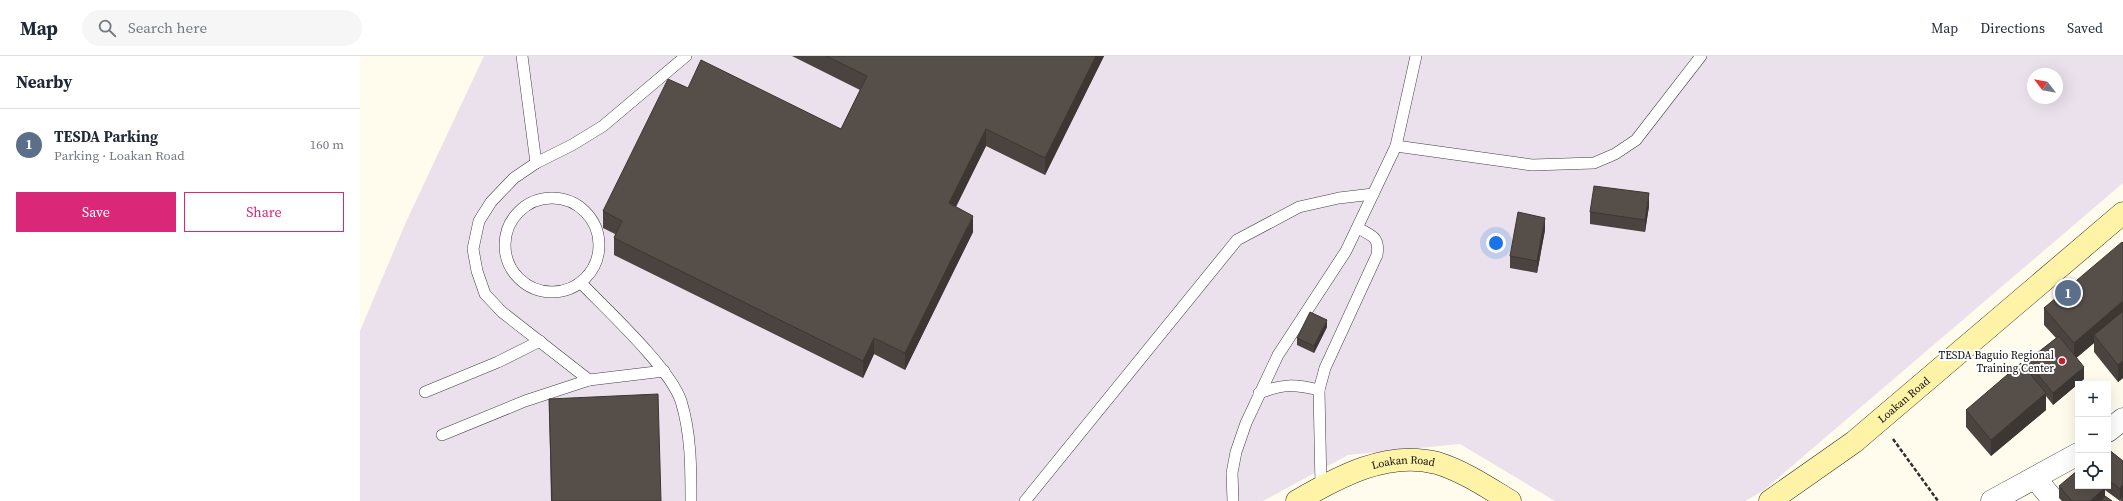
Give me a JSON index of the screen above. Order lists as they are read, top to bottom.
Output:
{
  "streets": {
    "main road": ["Loakan Road"]
  },
  "places": ["TESDA Baguio Regional Training Center"],
  "north": "top left",
  "page": {
    "header": "Map",
    "search": "Search here",
    "nav": ["Map", "Directions", "Saved"],
    "heading": "Nearby",
    "list": [
      {
        "mark": "1",
        "name": "TESDA Parking",
        "note": "Parking · Loakan Road",
        "value": "160 m"
      }
    ],
    "buttons": ["Save", "Share"],
    "pins": "1",
    "map_buttons": ["+", "−"]
  }
}
